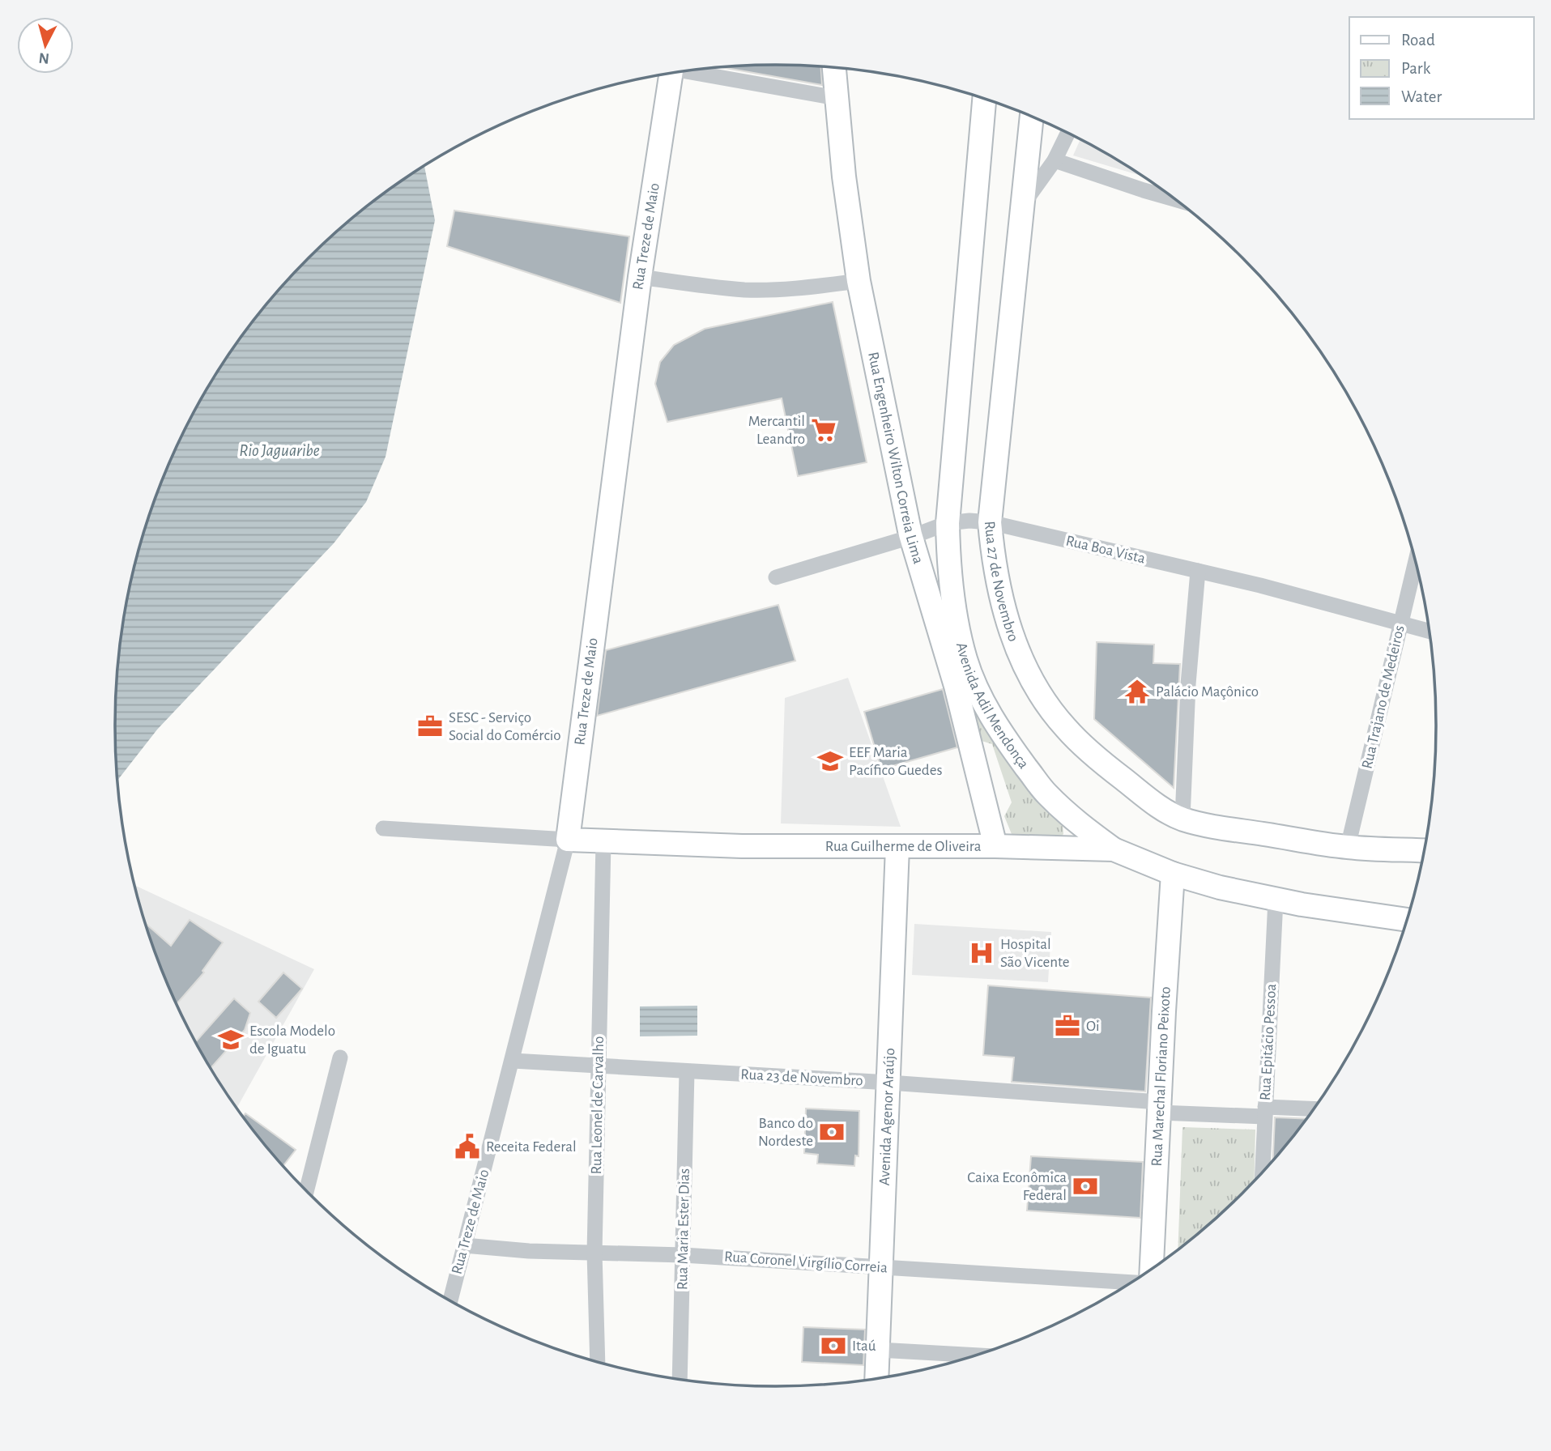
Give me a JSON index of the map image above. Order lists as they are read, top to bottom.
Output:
{
  "streets": {
    "main road": [
      "Rua Treze de Maio",
      "Rua Engenheiro Wilton Correia Lima",
      "Rua 27 de Novembro",
      "Avenida Adil Mendonça",
      "Rua Guilherme de Oliveira",
      "Rua Marechal Floriano Peixoto",
      "Avenida Agenor Araújo"
    ],
    "street": [
      "Rua Boa Vista",
      "Rua Trajano de Medeiros",
      "Rua Epitácio Pessoa",
      "Rua 23 de Novembro",
      "Rua Leonel de Carvalho",
      "Rua Maria Ester Dias",
      "Rua Coronel Virgílio Correia"
    ]
  },
  "crossings": [
    ["Rua Treze de Maio", "Rua Guilherme de Oliveira"],
    ["Rua Treze de Maio", "Rua 23 de Novembro"],
    ["Rua Treze de Maio", "Rua Coronel Virgílio Correia"],
    ["Rua Engenheiro Wilton Correia Lima", "Rua Boa Vista"],
    ["Rua Engenheiro Wilton Correia Lima", "Rua Guilherme de Oliveira"],
    ["Rua Boa Vista", "Rua 27 de Novembro"],
    ["Rua Boa Vista", "Rua Trajano de Medeiros"],
    ["Rua Boa Vista", "Avenida Adil Mendonça"],
    ["Rua 27 de Novembro", "Rua Trajano de Medeiros"],
    ["Avenida Adil Mendonça", "Rua Guilherme de Oliveira"],
    ["Rua Guilherme de Oliveira", "Rua Epitácio Pessoa"],
    ["Rua Guilherme de Oliveira", "Rua Marechal Floriano Peixoto"],
    ["Rua Guilherme de Oliveira", "Rua Leonel de Carvalho"],
    ["Rua Guilherme de Oliveira", "Avenida Agenor Araújo"],
    ["Rua Epitácio Pessoa", "Rua 23 de Novembro"],
    ["Rua Marechal Floriano Peixoto", "Rua 23 de Novembro"],
    ["Rua 23 de Novembro", "Rua Leonel de Carvalho"],
    ["Rua 23 de Novembro", "Avenida Agenor Araújo"],
    ["Rua 23 de Novembro", "Rua Maria Ester Dias"],
    ["Rua Leonel de Carvalho", "Rua Coronel Virgílio Correia"],
    ["Avenida Agenor Araújo", "Rua Coronel Virgílio Correia"],
    ["Rua Maria Ester Dias", "Rua Coronel Virgílio Correia"]
  ],
  "water": ["Rio Jaguaribe"],
  "places": {
    "supermarket": ["Mercantil Leandro"],
    "temple": ["Palácio Maçônico"],
    "office": ["SESC - Serviço Social do Comércio", "Oi"],
    "school or university": ["EEF Maria Pacífico Guedes", "Escola Modelo de Iguatu"],
    "hospital": ["Hospital São Vicente"],
    "bank": ["Banco do Nordeste", "Caixa Econômica Federal", "Itaú"],
    "public building": ["Receita Federal"]
  },
  "legend": ["Road", "Park", "Water"],
  "north": "bottom"
}
